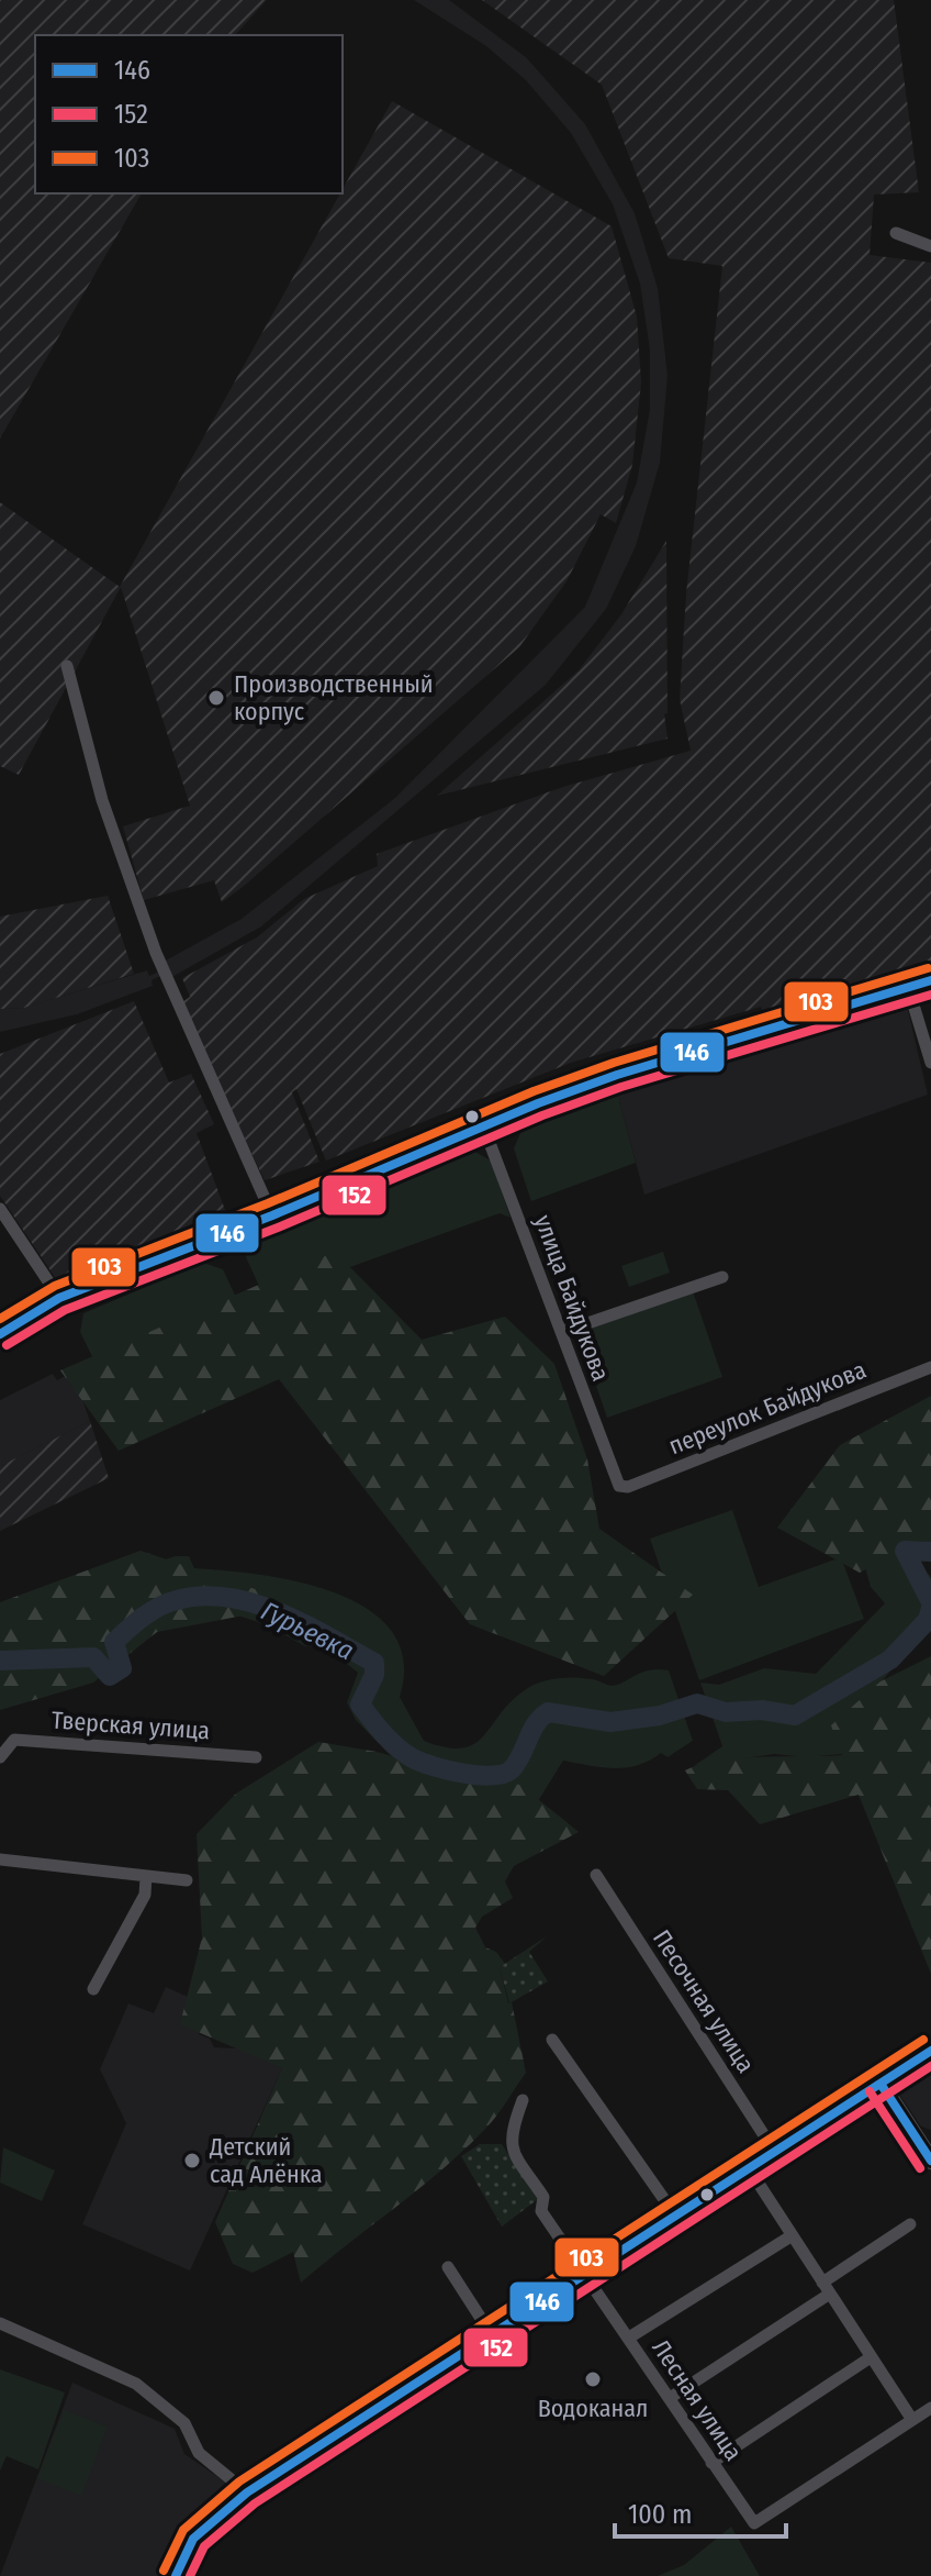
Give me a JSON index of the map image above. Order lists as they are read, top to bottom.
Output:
{
  "streets": {
    "street": [
      "улица Байдукова",
      "переулок Байдукова",
      "Тверская улица",
      "Песочная улица",
      "Лесная улица"
    ]
  },
  "crossings": [
    ["улица Байдукова", "переулок Байдукова"]
  ],
  "water": ["Гурьевка"],
  "places": ["Производственный корпус", "Детский сад Алёнка", "Водоканал"],
  "lines": ["transit line 103", "transit line 146", "transit line 152"],
  "legend": ["146", "152", "103"],
  "scale_bar": "100 m"
}
